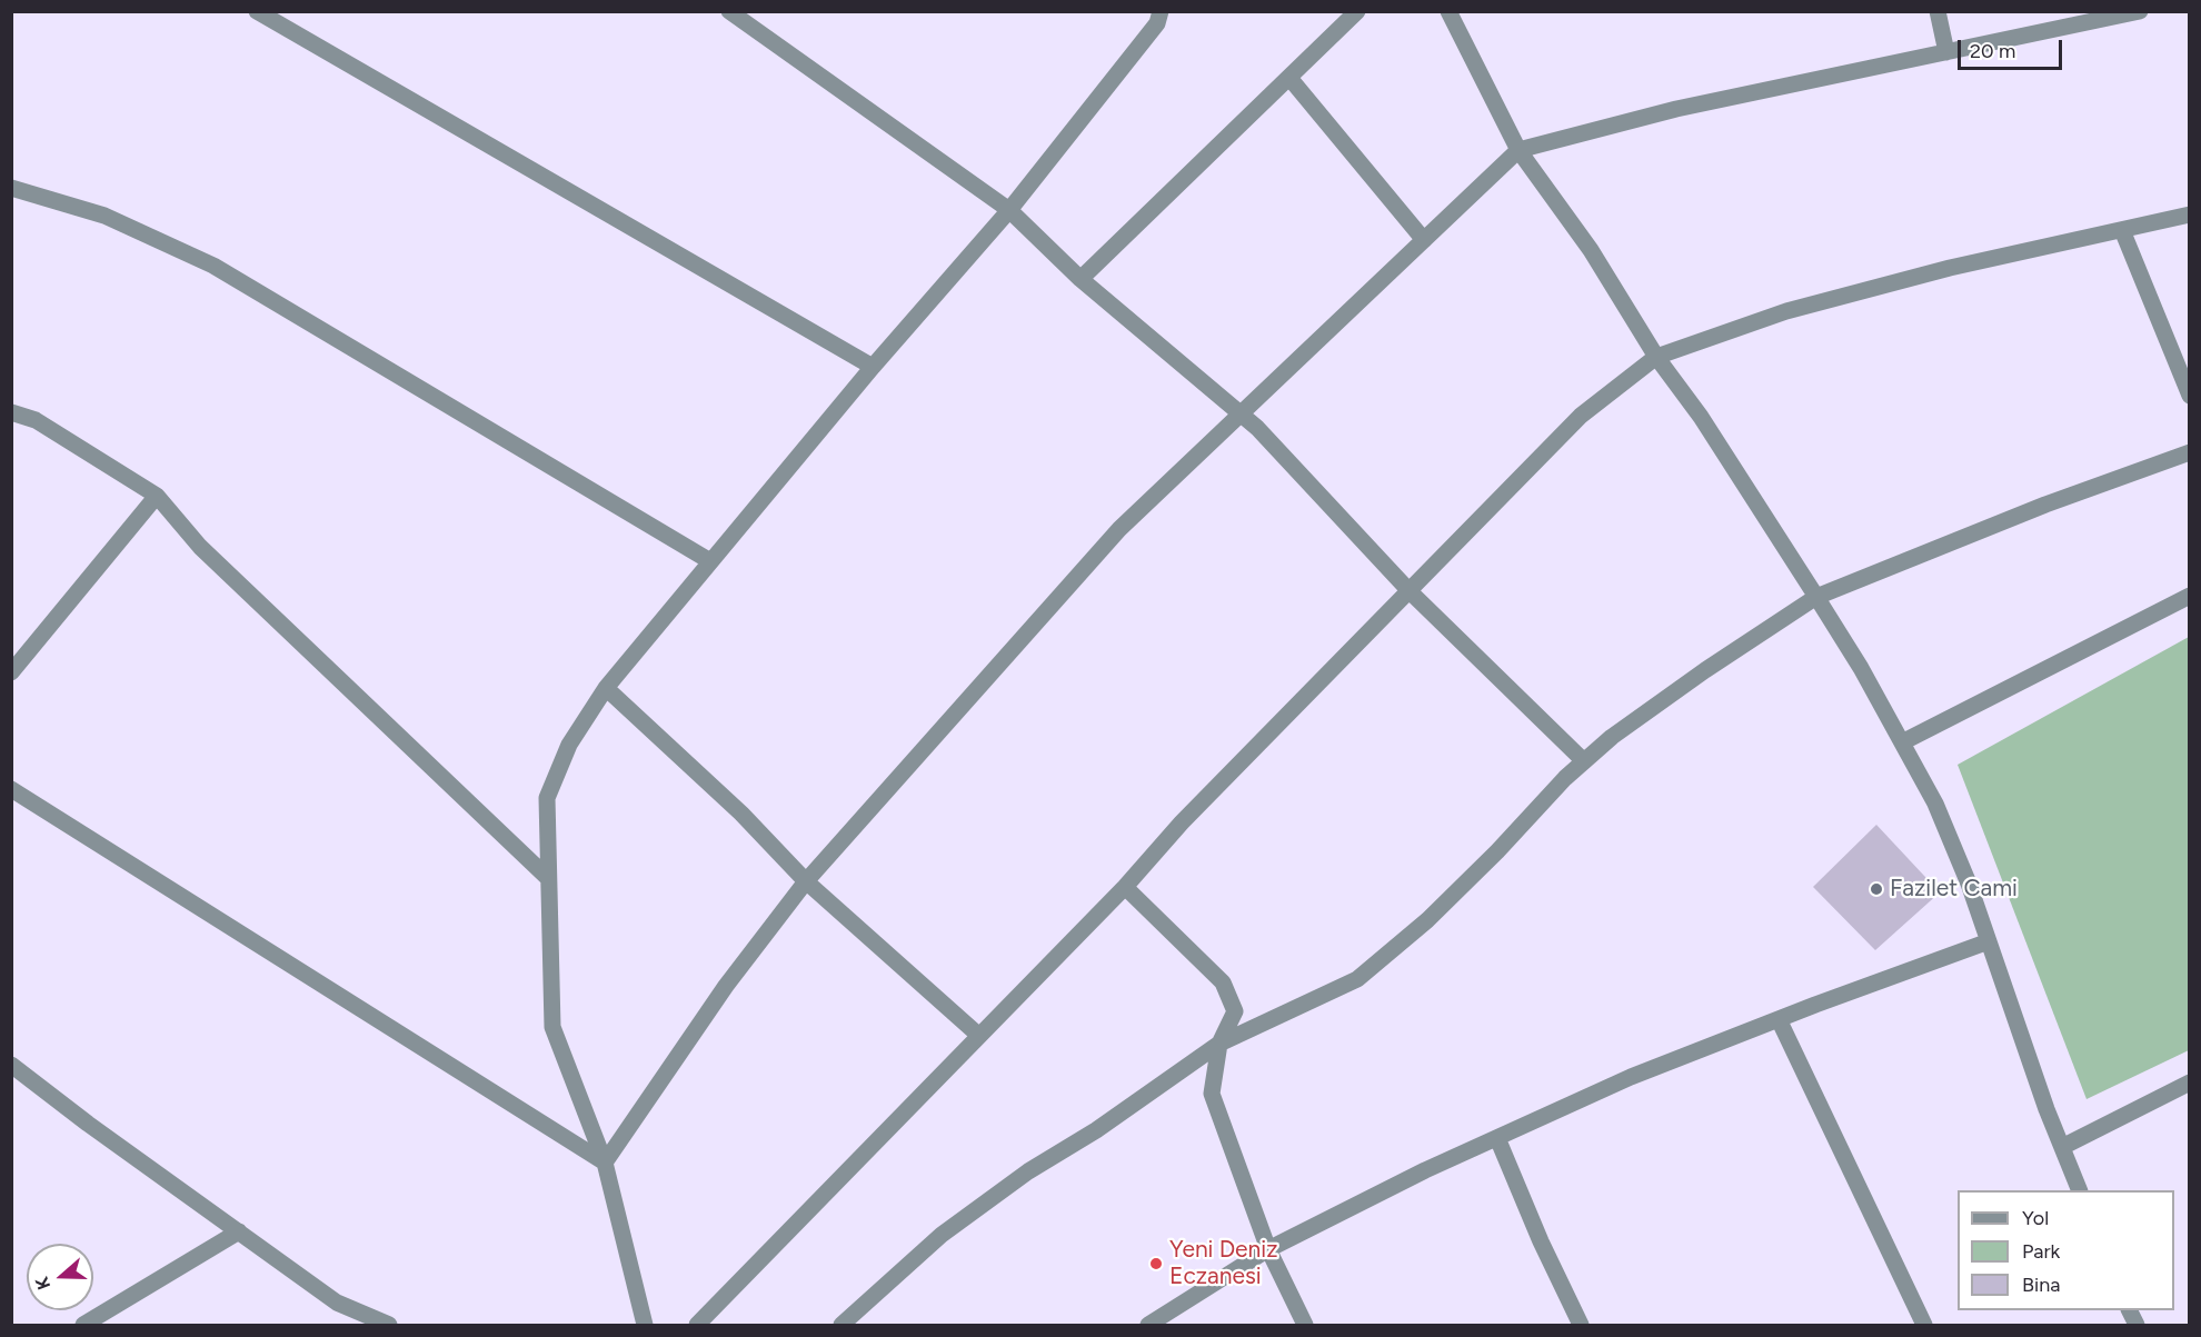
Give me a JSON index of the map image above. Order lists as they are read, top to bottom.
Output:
{
  "places": ["Fazilet Cami", "Yeni Deniz Eczanesi"],
  "legend": ["Yol", "Park", "Bina"],
  "scale_bar": "20 m",
  "north": "left"
}
